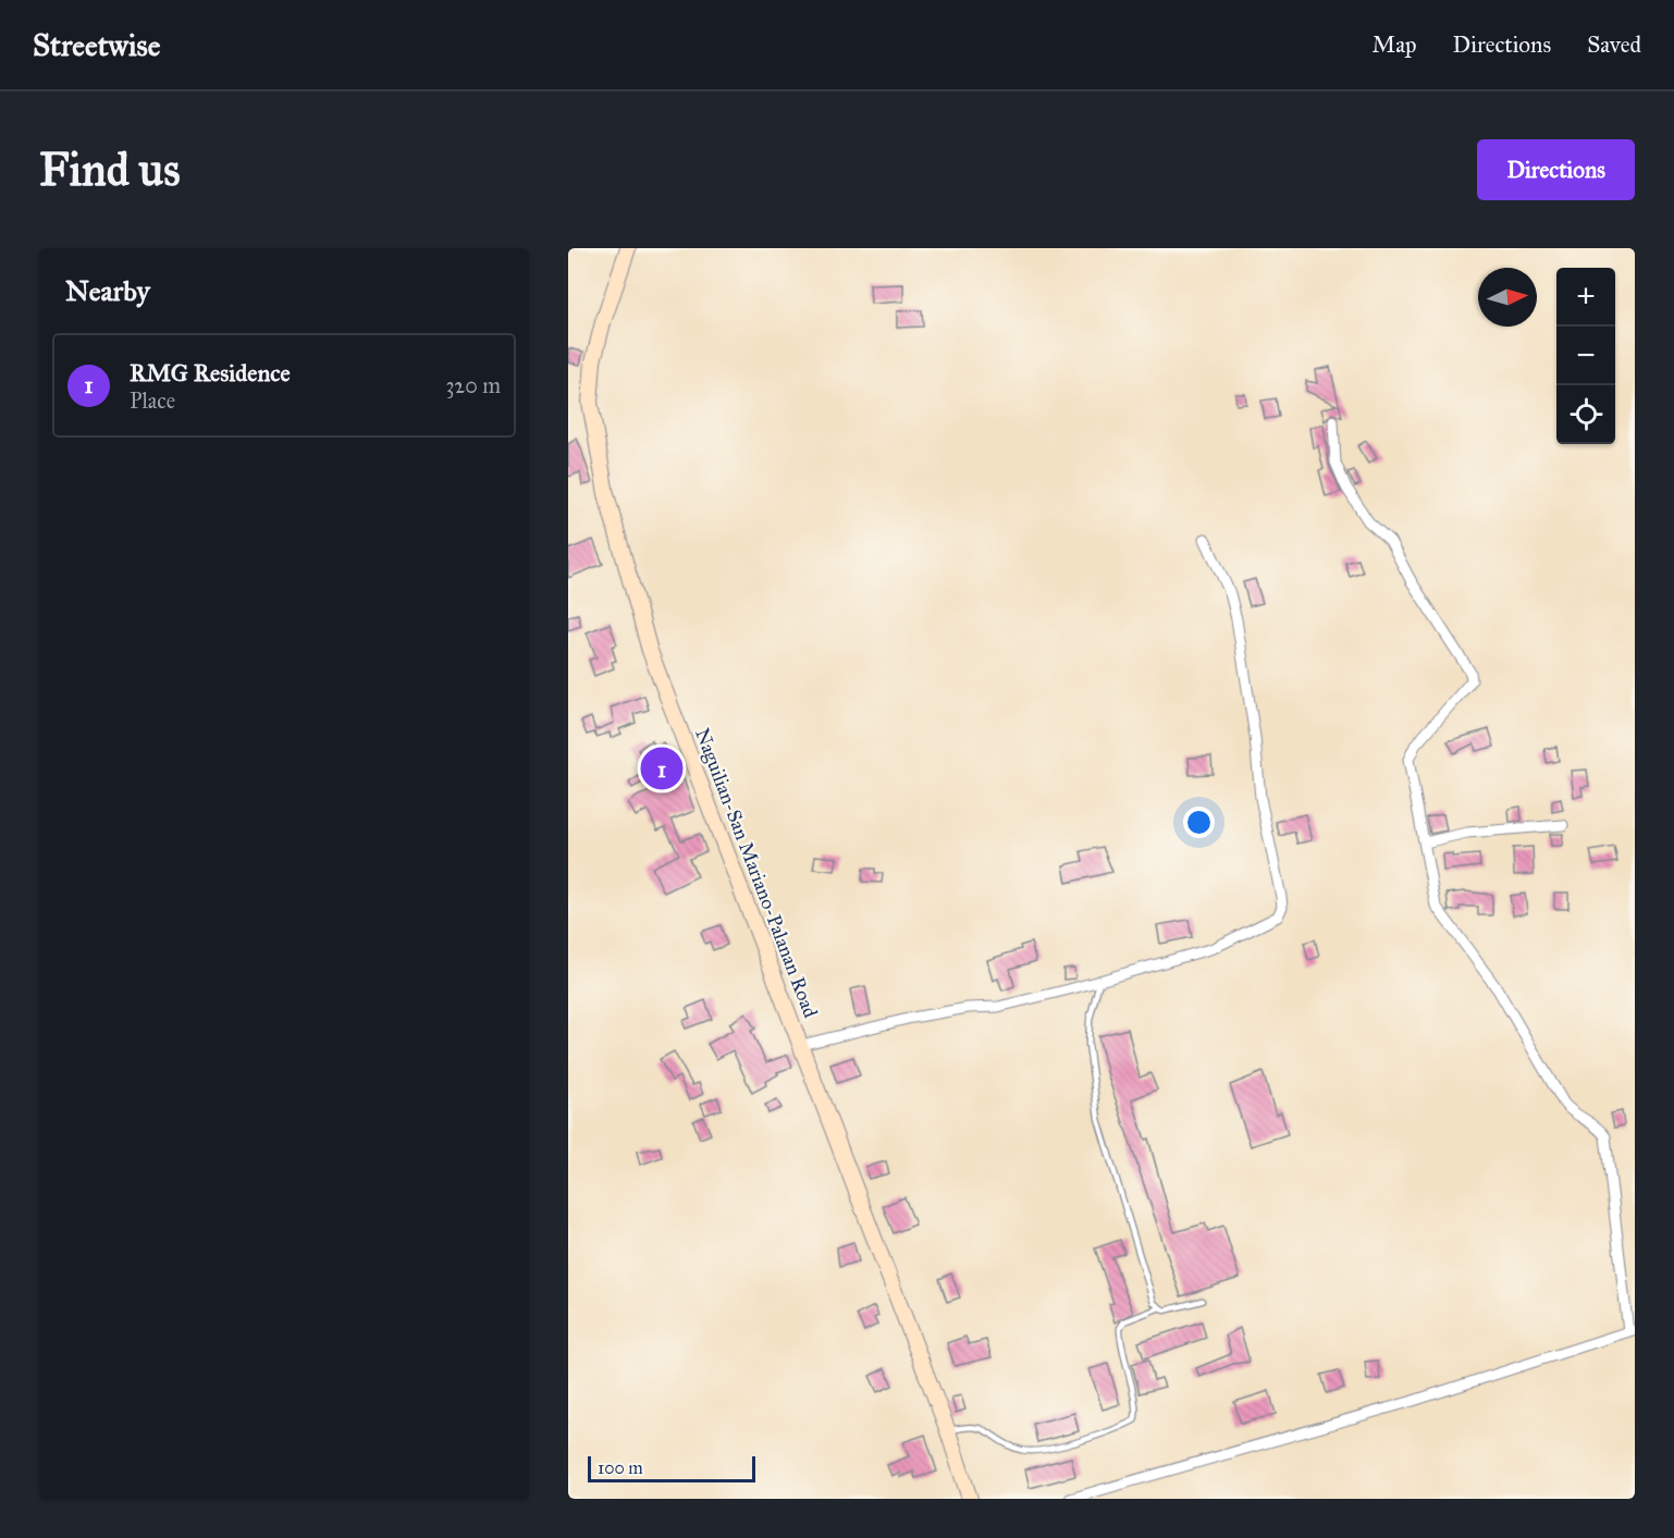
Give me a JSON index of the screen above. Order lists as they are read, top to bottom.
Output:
{
  "streets": {
    "main road": ["Naguilian-San Mariano-Palanan Road"]
  },
  "scale_bar": "100 m",
  "north": "right",
  "page": {
    "header": "Streetwise",
    "nav": ["Map", "Directions", "Saved"],
    "buttons": "Directions",
    "title": "Find us",
    "heading": "Nearby",
    "map_buttons": ["+", "−"],
    "list": [
      {
        "mark": "1",
        "name": "RMG Residence",
        "note": "Place",
        "value": "320 m"
      }
    ],
    "pins": "1",
    "scale": "100 m"
  }
}
